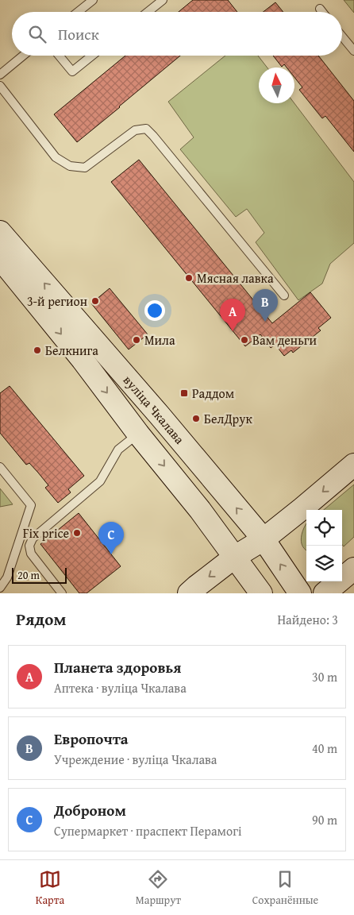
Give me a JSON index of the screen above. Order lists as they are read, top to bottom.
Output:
{
  "streets": {
    "main road": ["вуліца Чкалава"]
  },
  "places": {
    "other": [
      "Мясная лавка",
      "3-й регион",
      "Мила",
      "Вам деньги",
      "Белкнига",
      "БелДрук",
      "Fix price"
    ],
    "transit": ["Раддом"]
  },
  "scale_bar": "20 m",
  "north": "top",
  "page": {
    "search": "Поиск",
    "pins": ["B", "A", "C"],
    "scale": "20 m",
    "heading": ["Рядом", "Найдено: 3"],
    "list": [
      {
        "mark": "A",
        "name": "Планета здоровья",
        "note": "Аптека · вуліца Чкалава",
        "value": "30 m"
      },
      {
        "mark": "B",
        "name": "Европочта",
        "note": "Учреждение · вуліца Чкалава",
        "value": "40 m"
      },
      {
        "mark": "C",
        "name": "Доброном",
        "note": "Супермаркет · праспект Перамогі",
        "value": "90 m"
      }
    ],
    "nav": ["Карта", "Маршрут", "Сохранённые"]
  }
}
